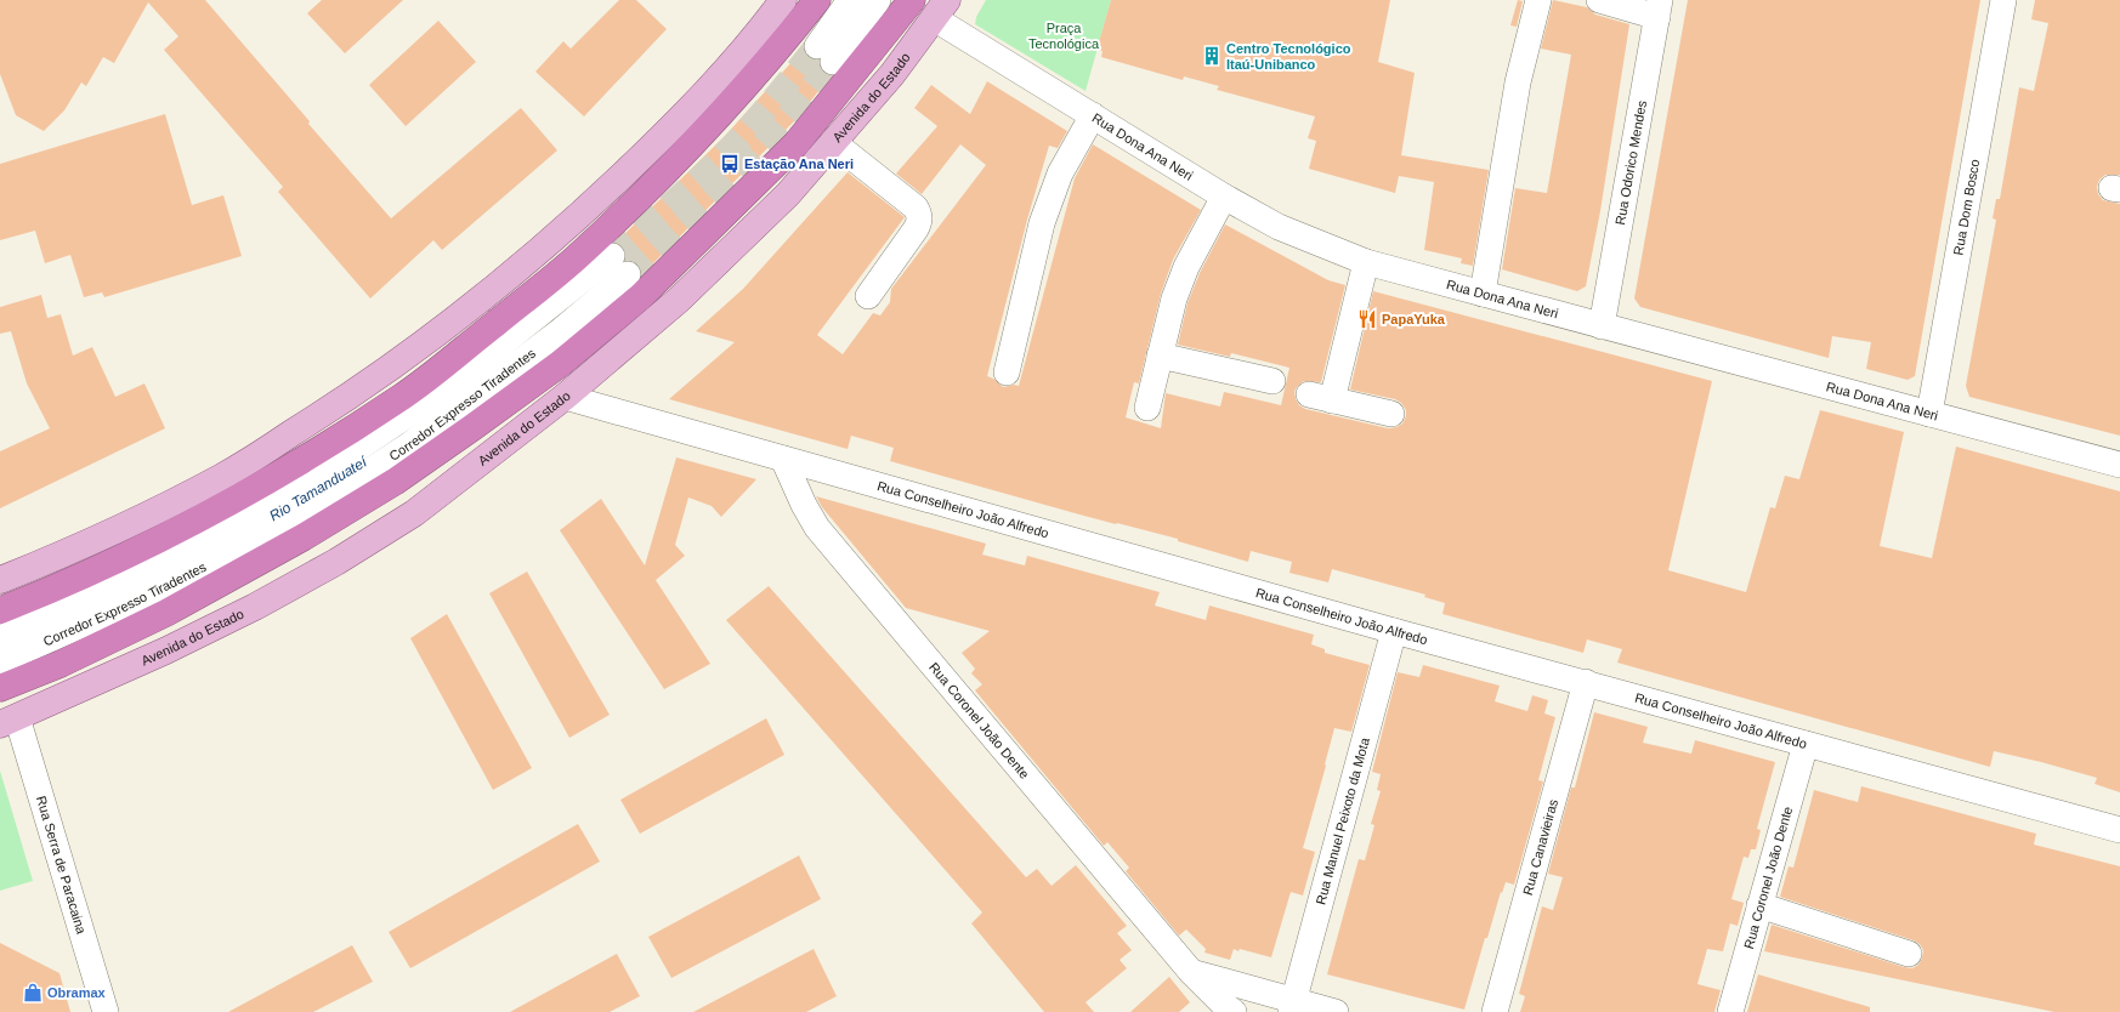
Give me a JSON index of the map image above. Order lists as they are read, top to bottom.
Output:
{
  "streets": {
    "highway": ["Avenida do Estado"],
    "street": [
      "Rua Dona Ana Neri",
      "Rua Odorico Mendes",
      "Rua Dom Bosco",
      "Corredor Expresso Tiradentes",
      "Rua Conselheiro João Alfredo",
      "Rua Coronel João Dente",
      "Rua Manuel Peixoto da Mota",
      "Rua Canavieiras",
      "Rua Serra de Paracaina"
    ]
  },
  "crossings": [
    ["Avenida do Estado", "Rua Dona Ana Neri"],
    ["Avenida do Estado", "Rua Conselheiro João Alfredo"],
    ["Avenida do Estado", "Rua Serra de Paracaina"],
    ["Rua Dona Ana Neri", "Rua Odorico Mendes"],
    ["Rua Dona Ana Neri", "Rua Dom Bosco"],
    ["Rua Conselheiro João Alfredo", "Rua Coronel João Dente"],
    ["Rua Conselheiro João Alfredo", "Rua Manuel Peixoto da Mota"],
    ["Rua Conselheiro João Alfredo", "Rua Canavieiras"]
  ],
  "water": ["Rio Tamanduateí"],
  "parks": ["Praça Tecnológica"],
  "places": {
    "building": ["Centro Tecnológico Itaú-Unibanco"],
    "bus stop": ["Estação Ana Neri"],
    "restaurant": ["PapaYuka"],
    "shop": ["Obramax"]
  }
}
